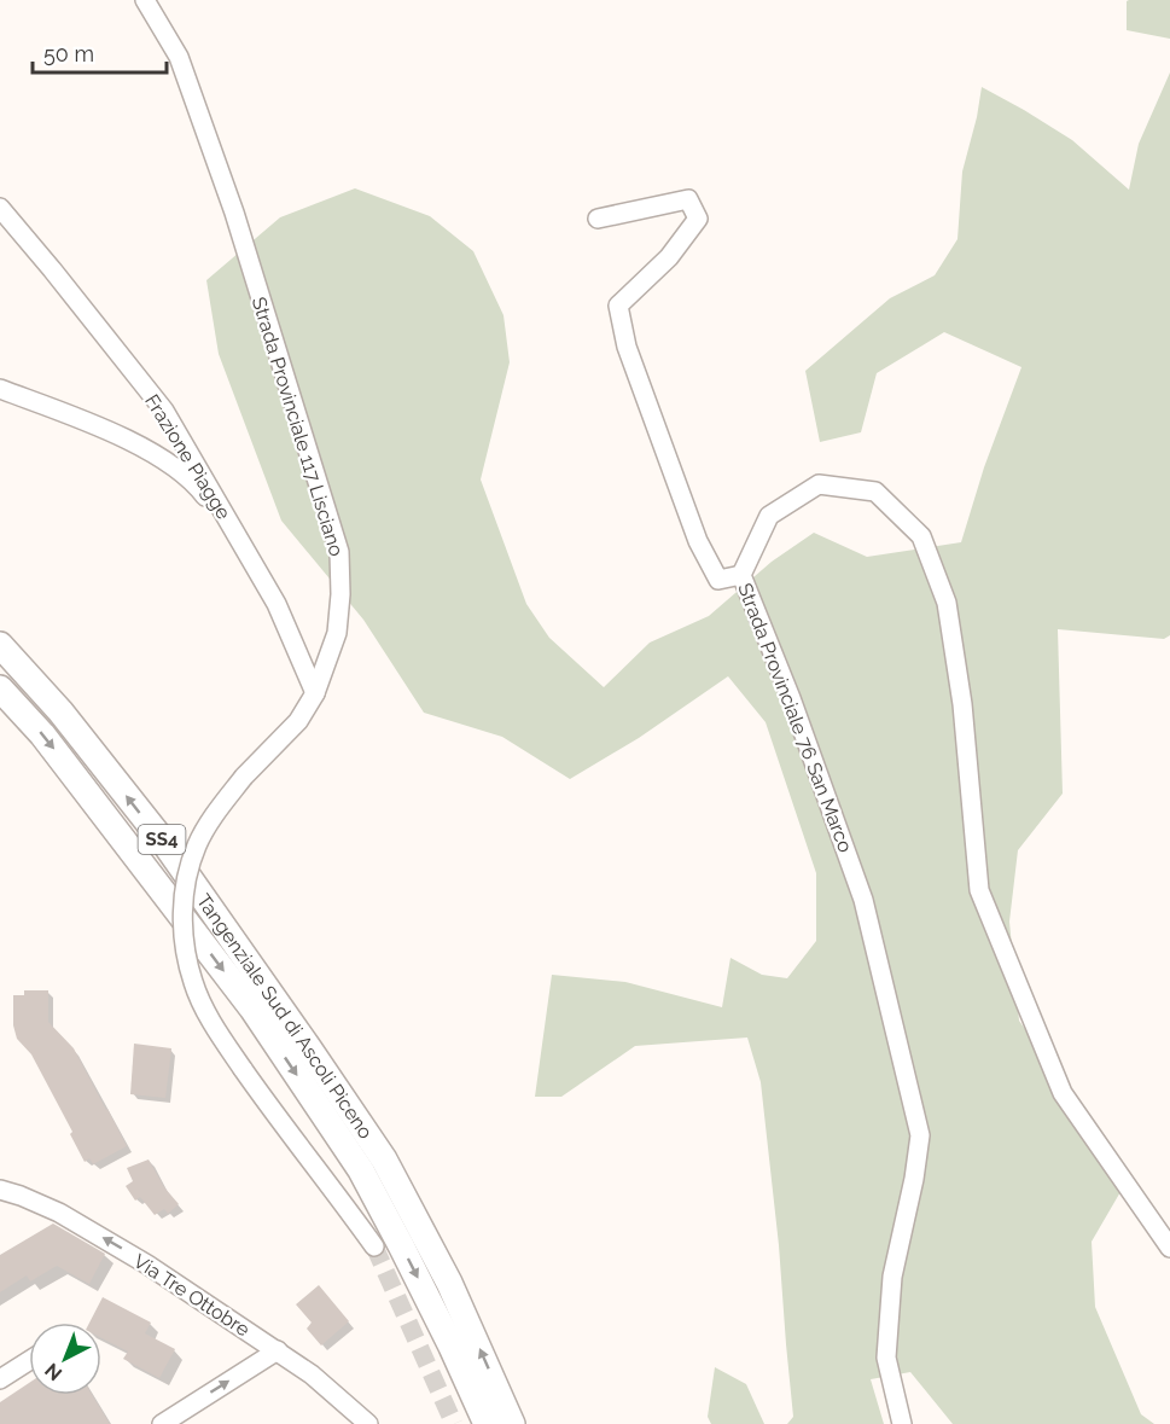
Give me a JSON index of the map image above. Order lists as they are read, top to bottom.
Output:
{
  "streets": {
    "highway": ["SS4", "Tangenziale Sud di Ascoli Piceno"],
    "street": [
      "Strada Provinciale 117 Lisciano",
      "Frazione Piagge",
      "Strada Provinciale 76 San Marco",
      "Via Tre Ottobre"
    ]
  },
  "crossings": [
    ["Strada Provinciale 117 Lisciano", "Frazione Piagge"]
  ],
  "one_way": ["Via Tre Ottobre"],
  "scale_bar": "50 m",
  "north": "bottom left"
}
